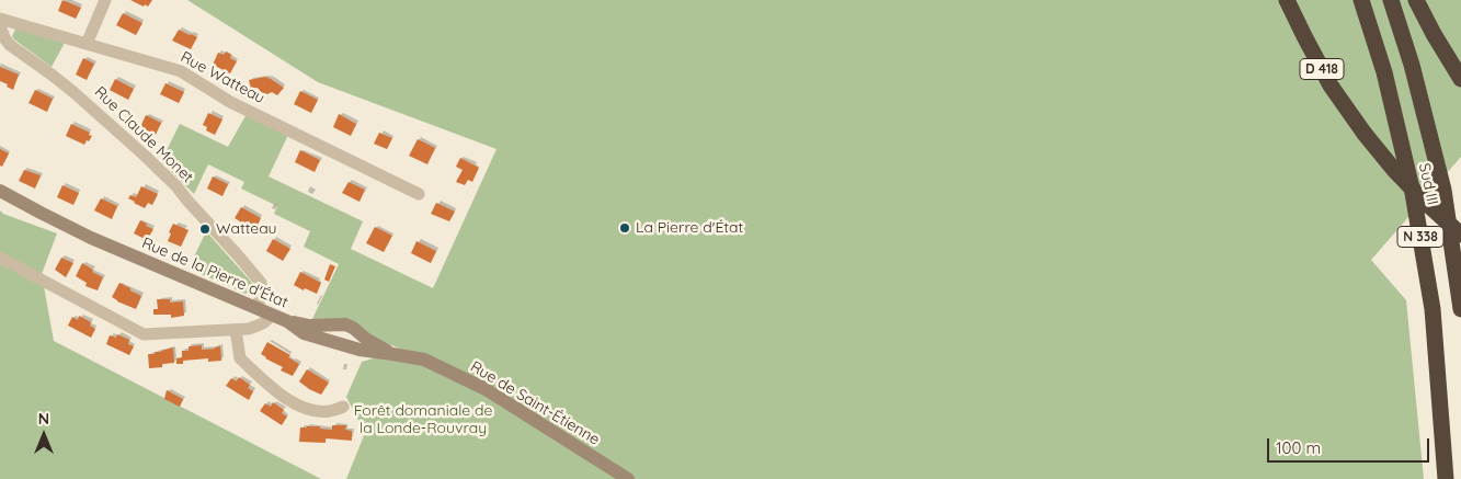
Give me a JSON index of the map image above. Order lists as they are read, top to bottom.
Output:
{
  "streets": {
    "highway": ["D 418", "Sud III", "N 338"],
    "street": [
      "Rue Watteau",
      "Rue Claude Monet",
      "Rue de la Pierre d'État",
      "Rue de Saint-Étienne"
    ]
  },
  "crossings": [
    ["Rue Claude Monet", "Rue de la Pierre d'État"],
    ["Rue de la Pierre d'État", "Rue de Saint-Étienne"]
  ],
  "parks": ["Forêt domaniale de la Londe-Rouvray"],
  "places": ["La Pierre d'État", "Watteau"],
  "scale_bar": "100 m",
  "north": "top"
}
